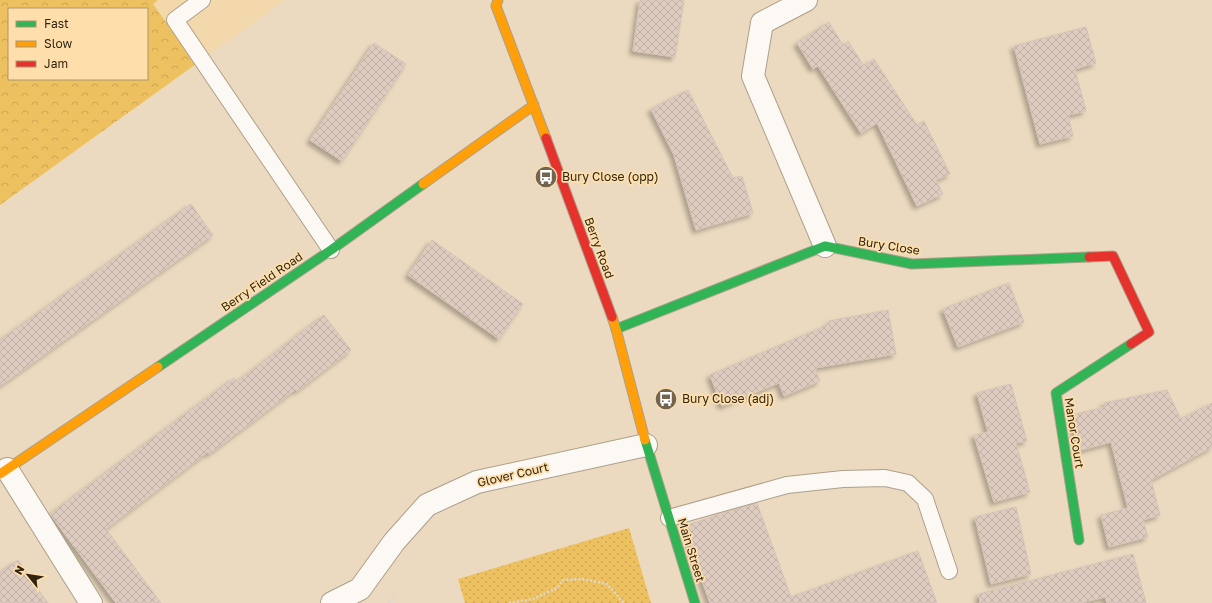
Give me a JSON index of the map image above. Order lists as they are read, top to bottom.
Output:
{
  "streets": {
    "street": [
      "Bury Close",
      "Berry Road",
      "Berry Field Road",
      "Manor Court",
      "Glover Court",
      "Main Street"
    ]
  },
  "crossings": [
    ["Bury Close", "Manor Court"],
    ["Berry Road", "Berry Field Road"],
    ["Berry Road", "Glover Court"],
    ["Berry Road", "Main Street"]
  ],
  "places": {
    "bus stop": ["Bury Close (opp)", "Bury Close (adj)"]
  },
  "legend": ["Fast", "Slow", "Jam"],
  "north": "top left"
}
